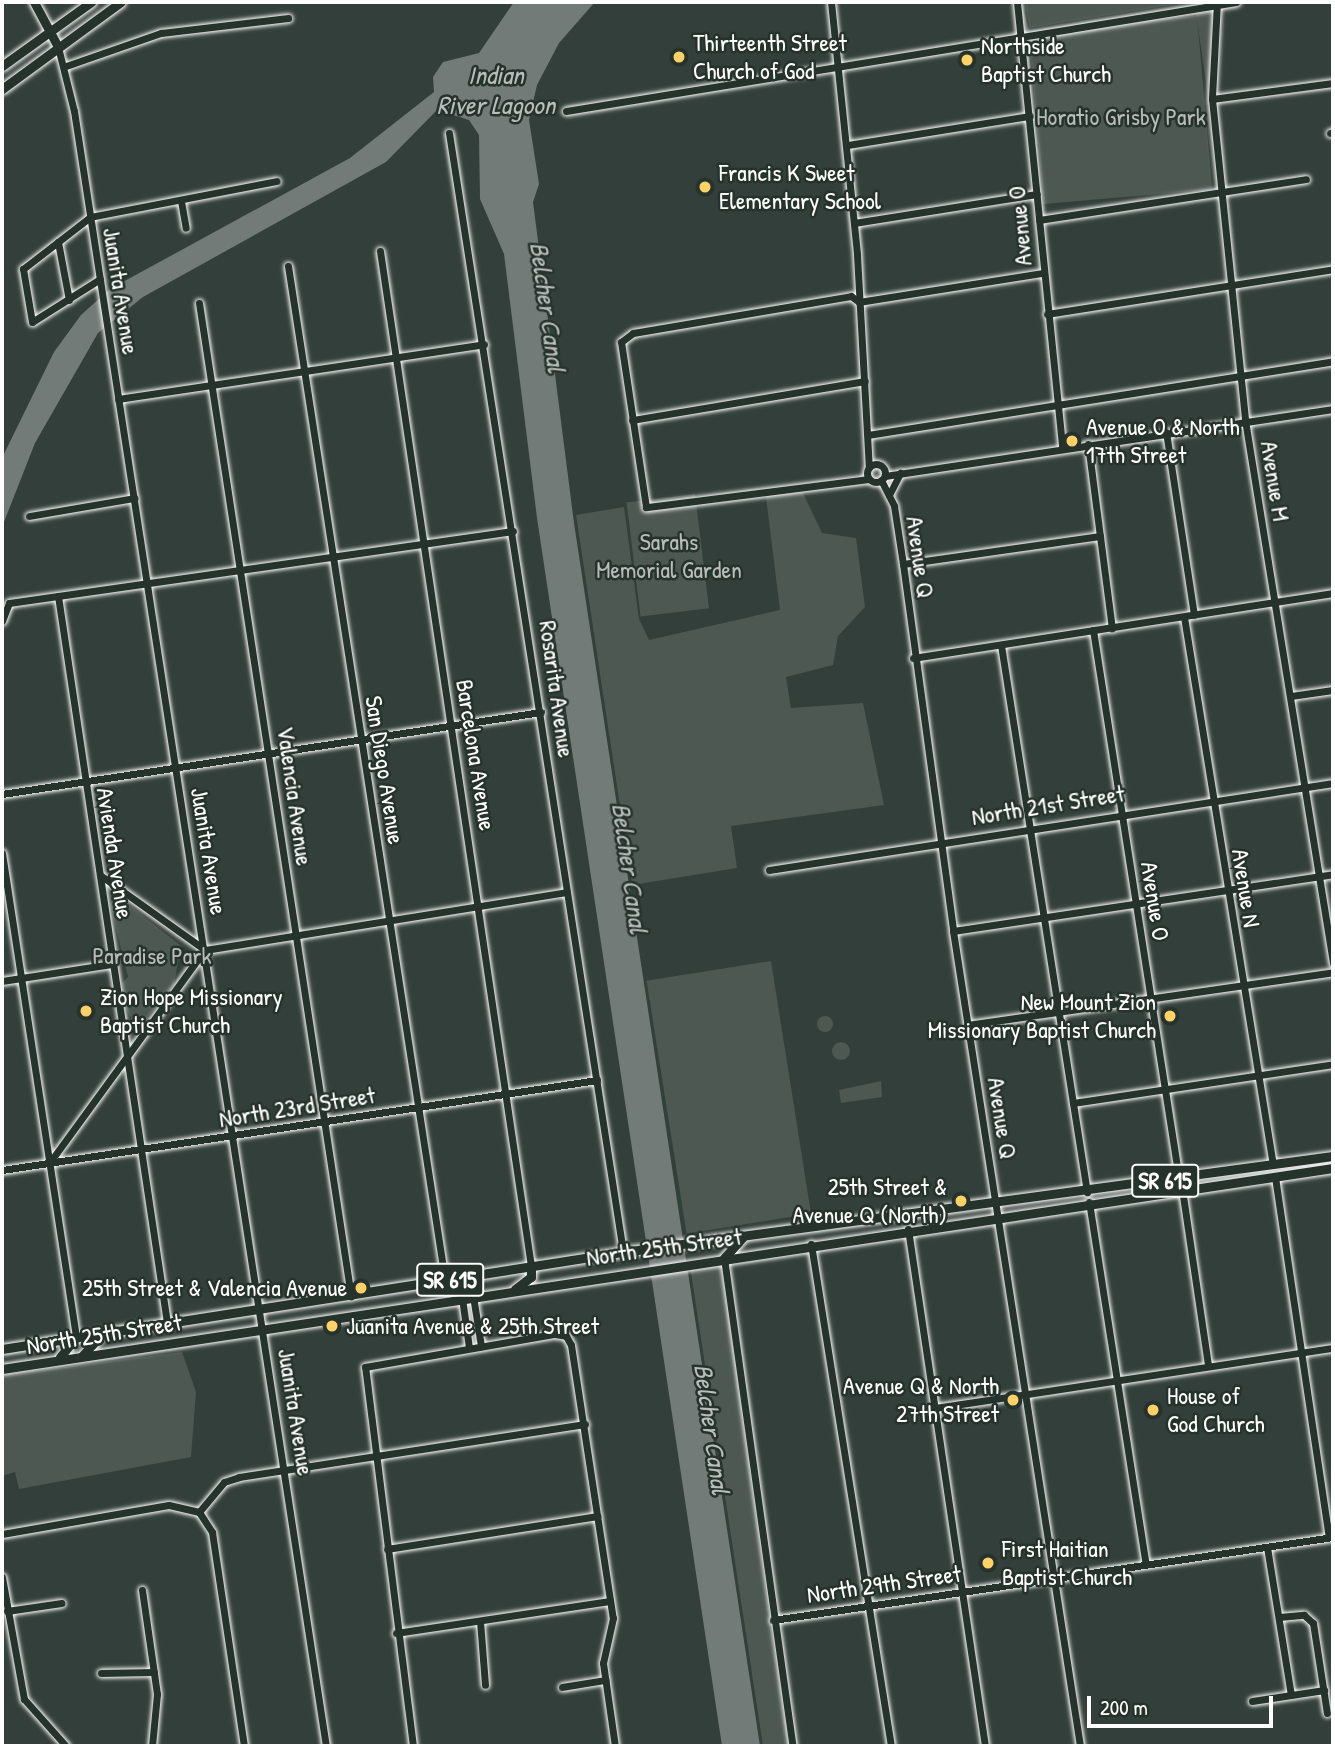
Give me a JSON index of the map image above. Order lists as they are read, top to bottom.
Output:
{
  "streets": {
    "main road": ["SR 615", "North 25th Street"],
    "street": [
      "Avenue O",
      "Juanita Avenue",
      "Avenue M",
      "Avenue Q",
      "Rosarita Avenue",
      "Barcelona Avenue",
      "San Diego Avenue",
      "Valencia Avenue",
      "North 21st Street",
      "Avienda Avenue",
      "Avenue N",
      "North 23rd Street",
      "North 29th Street"
    ]
  },
  "crossings": [
    ["Avenue O", "North 21st Street"],
    ["Avenue O", "North 25th Street"],
    ["Juanita Avenue", "North 23rd Street"],
    ["Juanita Avenue", "North 25th Street"],
    ["Avenue M", "North 21st Street"],
    ["Avenue Q", "North 21st Street"],
    ["Avenue Q", "North 25th Street"],
    ["Avenue Q", "North 29th Street"],
    ["Rosarita Avenue", "North 23rd Street"],
    ["Rosarita Avenue", "North 25th Street"],
    ["Barcelona Avenue", "North 23rd Street"],
    ["Barcelona Avenue", "North 25th Street"],
    ["San Diego Avenue", "North 23rd Street"],
    ["San Diego Avenue", "North 25th Street"],
    ["Valencia Avenue", "North 23rd Street"],
    ["Valencia Avenue", "North 25th Street"],
    ["North 21st Street", "Avenue N"],
    ["Avienda Avenue", "North 23rd Street"],
    ["Avienda Avenue", "North 25th Street"],
    ["Avenue N", "North 25th Street"]
  ],
  "water": ["Indian River Lagoon", "Belcher Canal"],
  "parks": ["Horatio Grisby Park", "Sarahs Memorial Garden", "Paradise Park"],
  "places": [
    "Thirteenth Street Church of God",
    "Northside Baptist Church",
    "Francis K Sweet Elementary School",
    "Avenue O & North 17th Street",
    "Zion Hope Missionary Baptist Church",
    "New Mount Zion Missionary Baptist Church",
    "25th Street & Avenue Q (North)",
    "25th Street & Valencia Avenue",
    "Juanita Avenue & 25th Street",
    "Avenue Q & North 27th Street",
    "House of God Church",
    "First Haitian Baptist Church"
  ],
  "scale_bar": "200 m"
}
